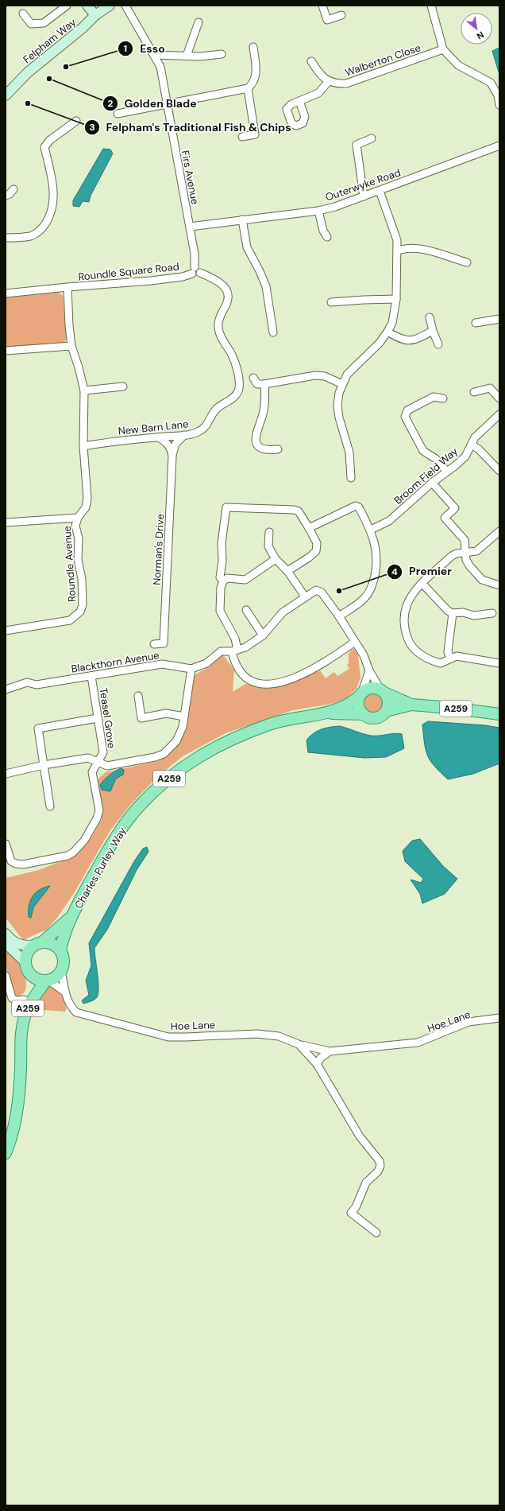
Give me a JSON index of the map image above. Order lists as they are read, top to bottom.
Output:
{
  "streets": {
    "main road": ["Felpham Way", "A259", "Charles Purley Way"],
    "street": [
      "Walberton Close",
      "Firs Avenue",
      "Outerwyke Road",
      "Roundle Square Road",
      "New Barn Lane",
      "Broom Field Way",
      "Norman's Drive",
      "Roundle Avenue",
      "Blackthorn Avenue",
      "Teasel Grove",
      "Hoe Lane"
    ]
  },
  "crossings": [
    ["Firs Avenue", "Outerwyke Road"],
    ["Firs Avenue", "Roundle Square Road"],
    ["Roundle Square Road", "New Barn Lane"],
    ["Roundle Square Road", "Roundle Avenue"],
    ["New Barn Lane", "Norman's Drive"],
    ["New Barn Lane", "Roundle Avenue"],
    ["Blackthorn Avenue", "Teasel Grove"],
    ["A259", "Charles Purley Way"],
    ["A259", "Hoe Lane"],
    ["Charles Purley Way", "Hoe Lane"]
  ],
  "places": [
    "Esso",
    "Golden Blade",
    "Felpham's Traditional Fish & Chips",
    "Premier"
  ],
  "north": "bottom right"
}
